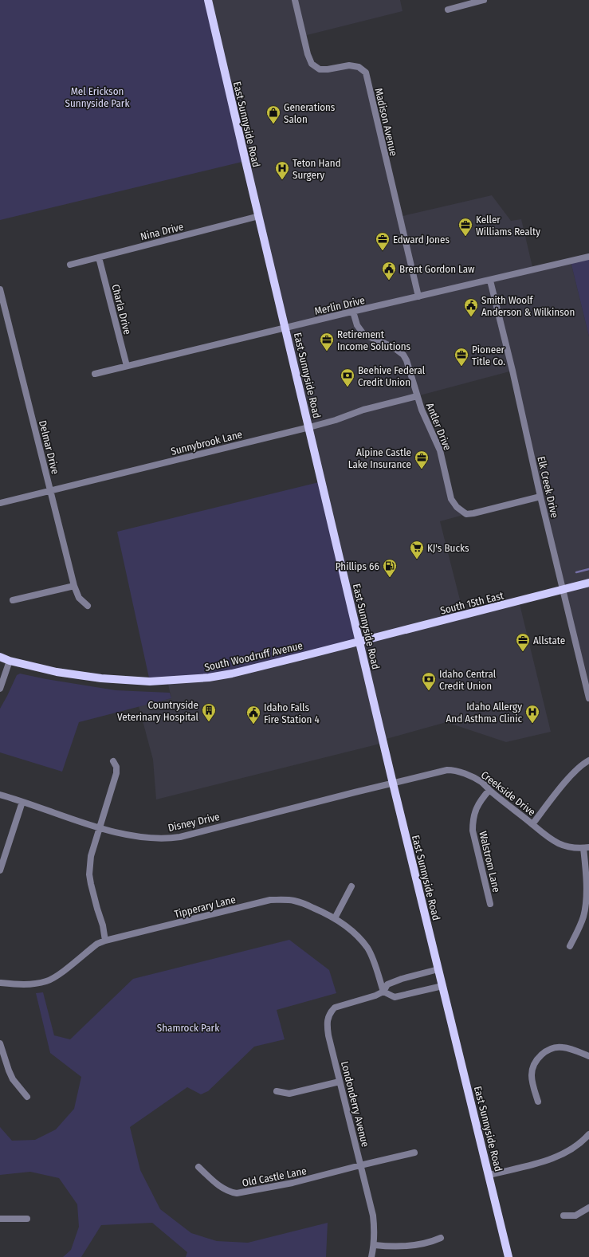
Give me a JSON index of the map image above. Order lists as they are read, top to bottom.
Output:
{
  "streets": {
    "main road": ["East Sunnyside Road", "South 15th East", "South Woodruff Avenue"],
    "street": [
      "Madison Avenue",
      "Nina Drive",
      "Merlin Drive",
      "Charla Drive",
      "Antler Drive",
      "Sunnybrook Lane",
      "Delmar Drive",
      "Elk Creek Drive",
      "Creekside Drive",
      "Disney Drive",
      "Walstrom Lane",
      "Tipperary Lane",
      "Londonderry Avenue",
      "Old Castle Lane"
    ]
  },
  "crossings": [
    ["Madison Avenue", "Merlin Drive"],
    ["East Sunnyside Road", "Nina Drive"],
    ["East Sunnyside Road", "Merlin Drive"],
    ["East Sunnyside Road", "Sunnybrook Lane"],
    ["East Sunnyside Road", "South 15th East"],
    ["East Sunnyside Road", "South Woodruff Avenue"],
    ["East Sunnyside Road", "Creekside Drive"],
    ["East Sunnyside Road", "Disney Drive"],
    ["East Sunnyside Road", "Londonderry Avenue"],
    ["Nina Drive", "Charla Drive"],
    ["Merlin Drive", "Charla Drive"],
    ["Merlin Drive", "Antler Drive"],
    ["Merlin Drive", "Elk Creek Drive"],
    ["Antler Drive", "Sunnybrook Lane"],
    ["Antler Drive", "Elk Creek Drive"],
    ["Sunnybrook Lane", "Delmar Drive"],
    ["Elk Creek Drive", "South 15th East"],
    ["South 15th East", "South Woodruff Avenue"],
    ["Creekside Drive", "Disney Drive"],
    ["Creekside Drive", "Walstrom Lane"],
    ["Tipperary Lane", "Londonderry Avenue"],
    ["Londonderry Avenue", "Old Castle Lane"]
  ],
  "parks": ["Mel Erickson Sunnyside Park", "Shamrock Park"],
  "places": {
    "shop": ["Generations Salon"],
    "hospital": ["Teton Hand Surgery", "Idaho Allergy And Asthma Clinic"],
    "office": [
      "Keller Williams Realty",
      "Edward Jones",
      "Retirement Income Solutions",
      "Pioneer Title Co.",
      "Alpine Castle Lake Insurance",
      "Allstate"
    ],
    "public building": ["Brent Gordon Law", "Smith Woolf Anderson & Wilkinson", "Idaho Falls Fire Station 4"],
    "bank": ["Beehive Federal Credit Union", "Idaho Central Credit Union"],
    "supermarket": ["KJ's Bucks"],
    "fuel station": ["Phillips 66"],
    "building": ["Countryside Veterinary Hospital"]
  }
}
